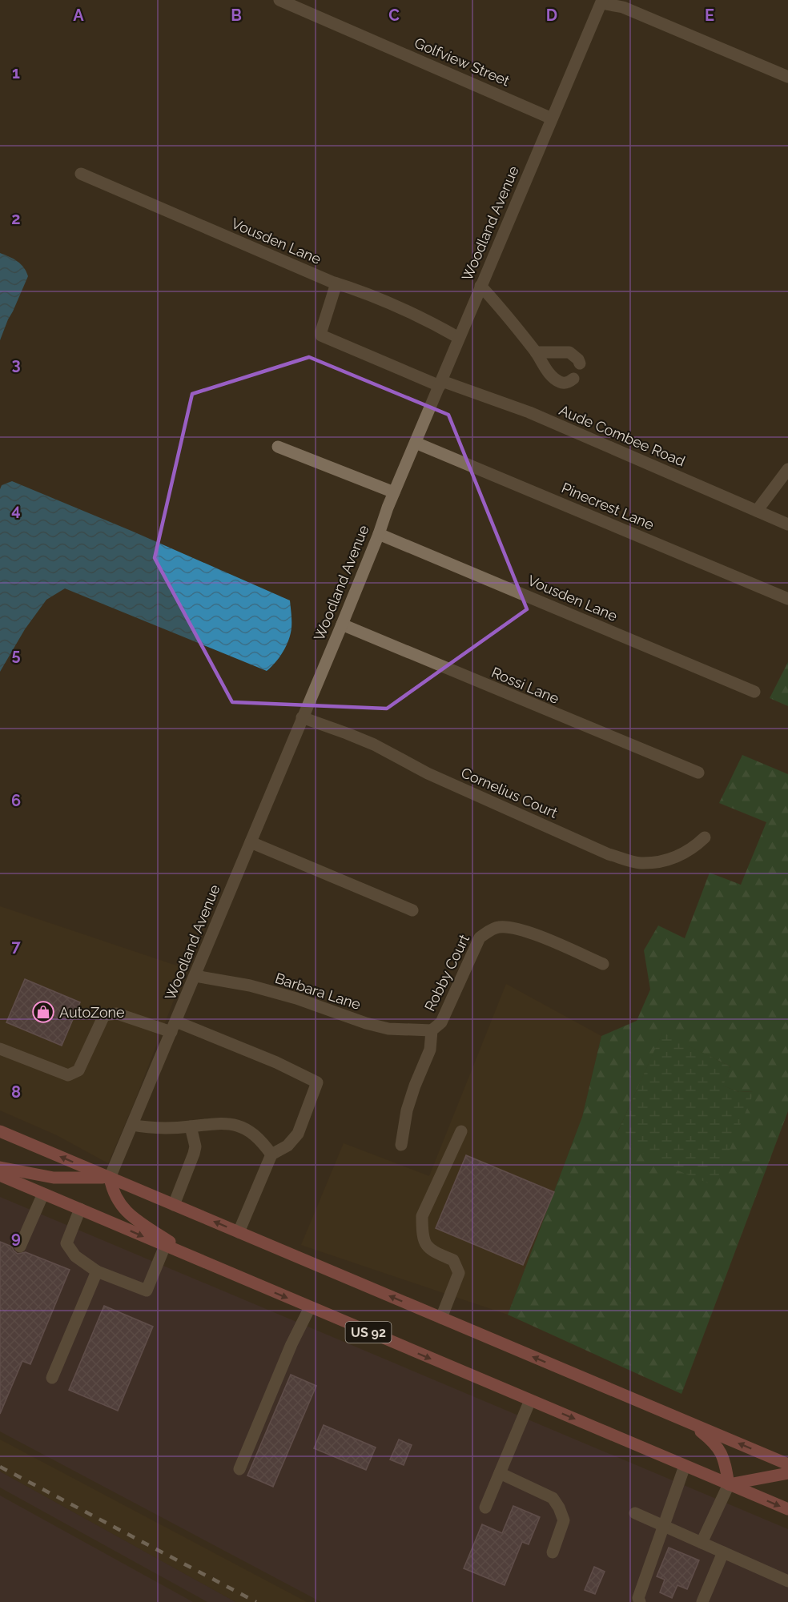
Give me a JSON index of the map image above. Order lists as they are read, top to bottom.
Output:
{
  "streets": {
    "main road": ["US 92"],
    "street": [
      "Golfview Street",
      "Woodland Avenue",
      "Vousden Lane",
      "Aude Combee Road",
      "Pinecrest Lane",
      "Rossi Lane",
      "Cornelius Court",
      "Robby Court",
      "Barbara Lane"
    ]
  },
  "crossings": [
    ["Golfview Street", "Woodland Avenue"],
    ["Woodland Avenue", "Vousden Lane"],
    ["Woodland Avenue", "Aude Combee Road"],
    ["Woodland Avenue", "Pinecrest Lane"],
    ["Woodland Avenue", "Rossi Lane"],
    ["Woodland Avenue", "Cornelius Court"],
    ["Woodland Avenue", "Barbara Lane"],
    ["Vousden Lane", "Aude Combee Road"],
    ["Robby Court", "Barbara Lane"]
  ],
  "places": {
    "shop": ["AutoZone"]
  },
  "grid": {
    "columns": [
      "A",
      "B",
      "C",
      "D",
      "E"
    ],
    "rows": [
      "1",
      "2",
      "3",
      "4",
      "5",
      "6",
      "7",
      "8",
      "9"
    ]
  }
}
